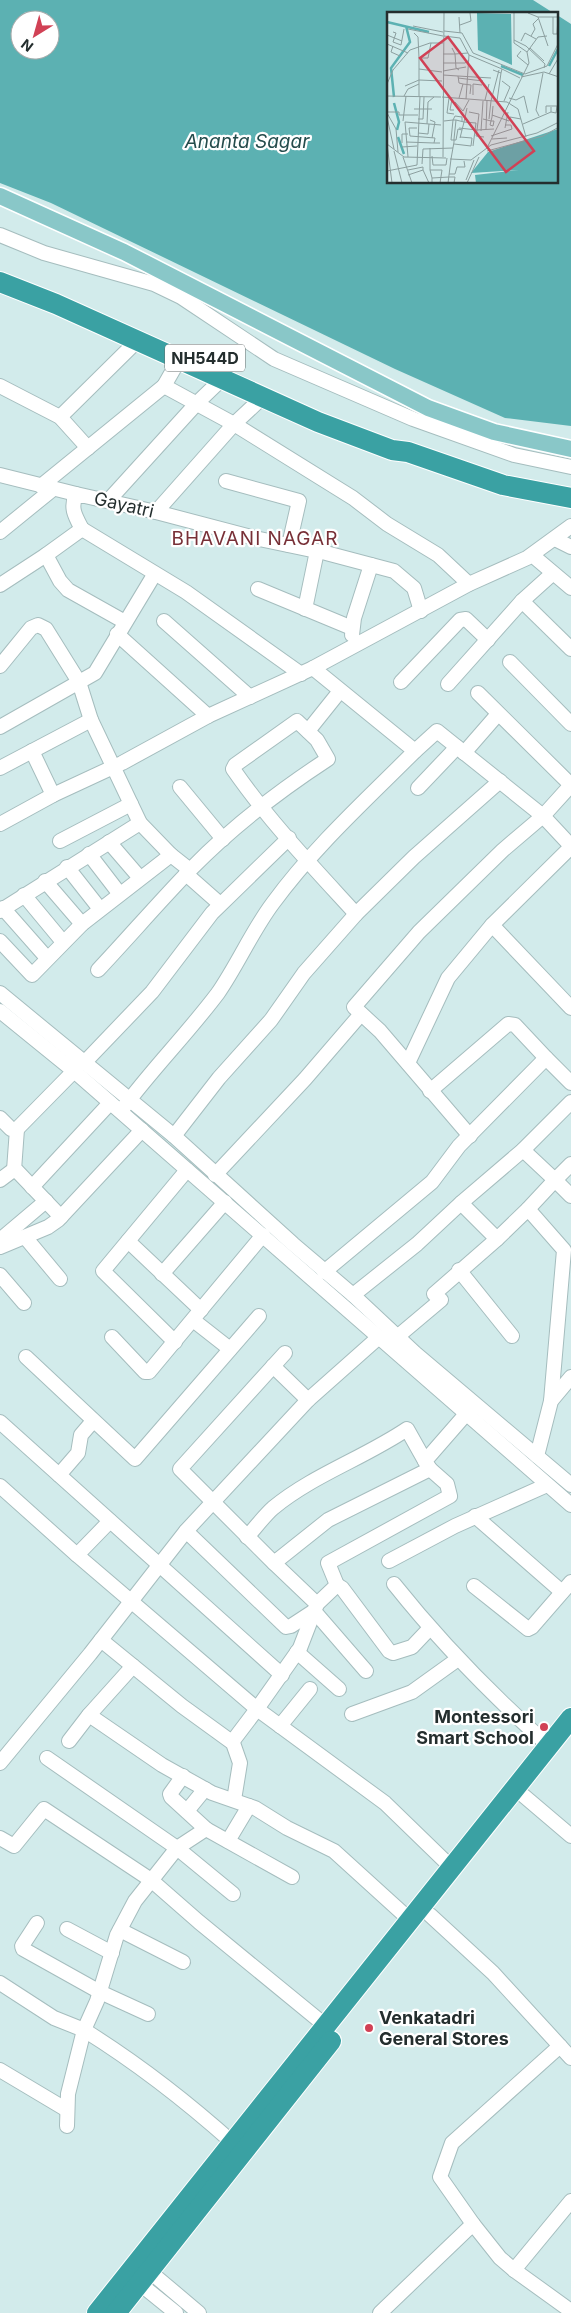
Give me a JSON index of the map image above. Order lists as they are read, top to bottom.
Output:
{
  "streets": {
    "highway": ["NH544D"],
    "street": ["Gayatri"]
  },
  "districts": ["BHAVANI NAGAR"],
  "water": ["Ananta Sagar"],
  "places": ["Montessori Smart School", "Venkatadri General Stores"],
  "north": "bottom left"
}
